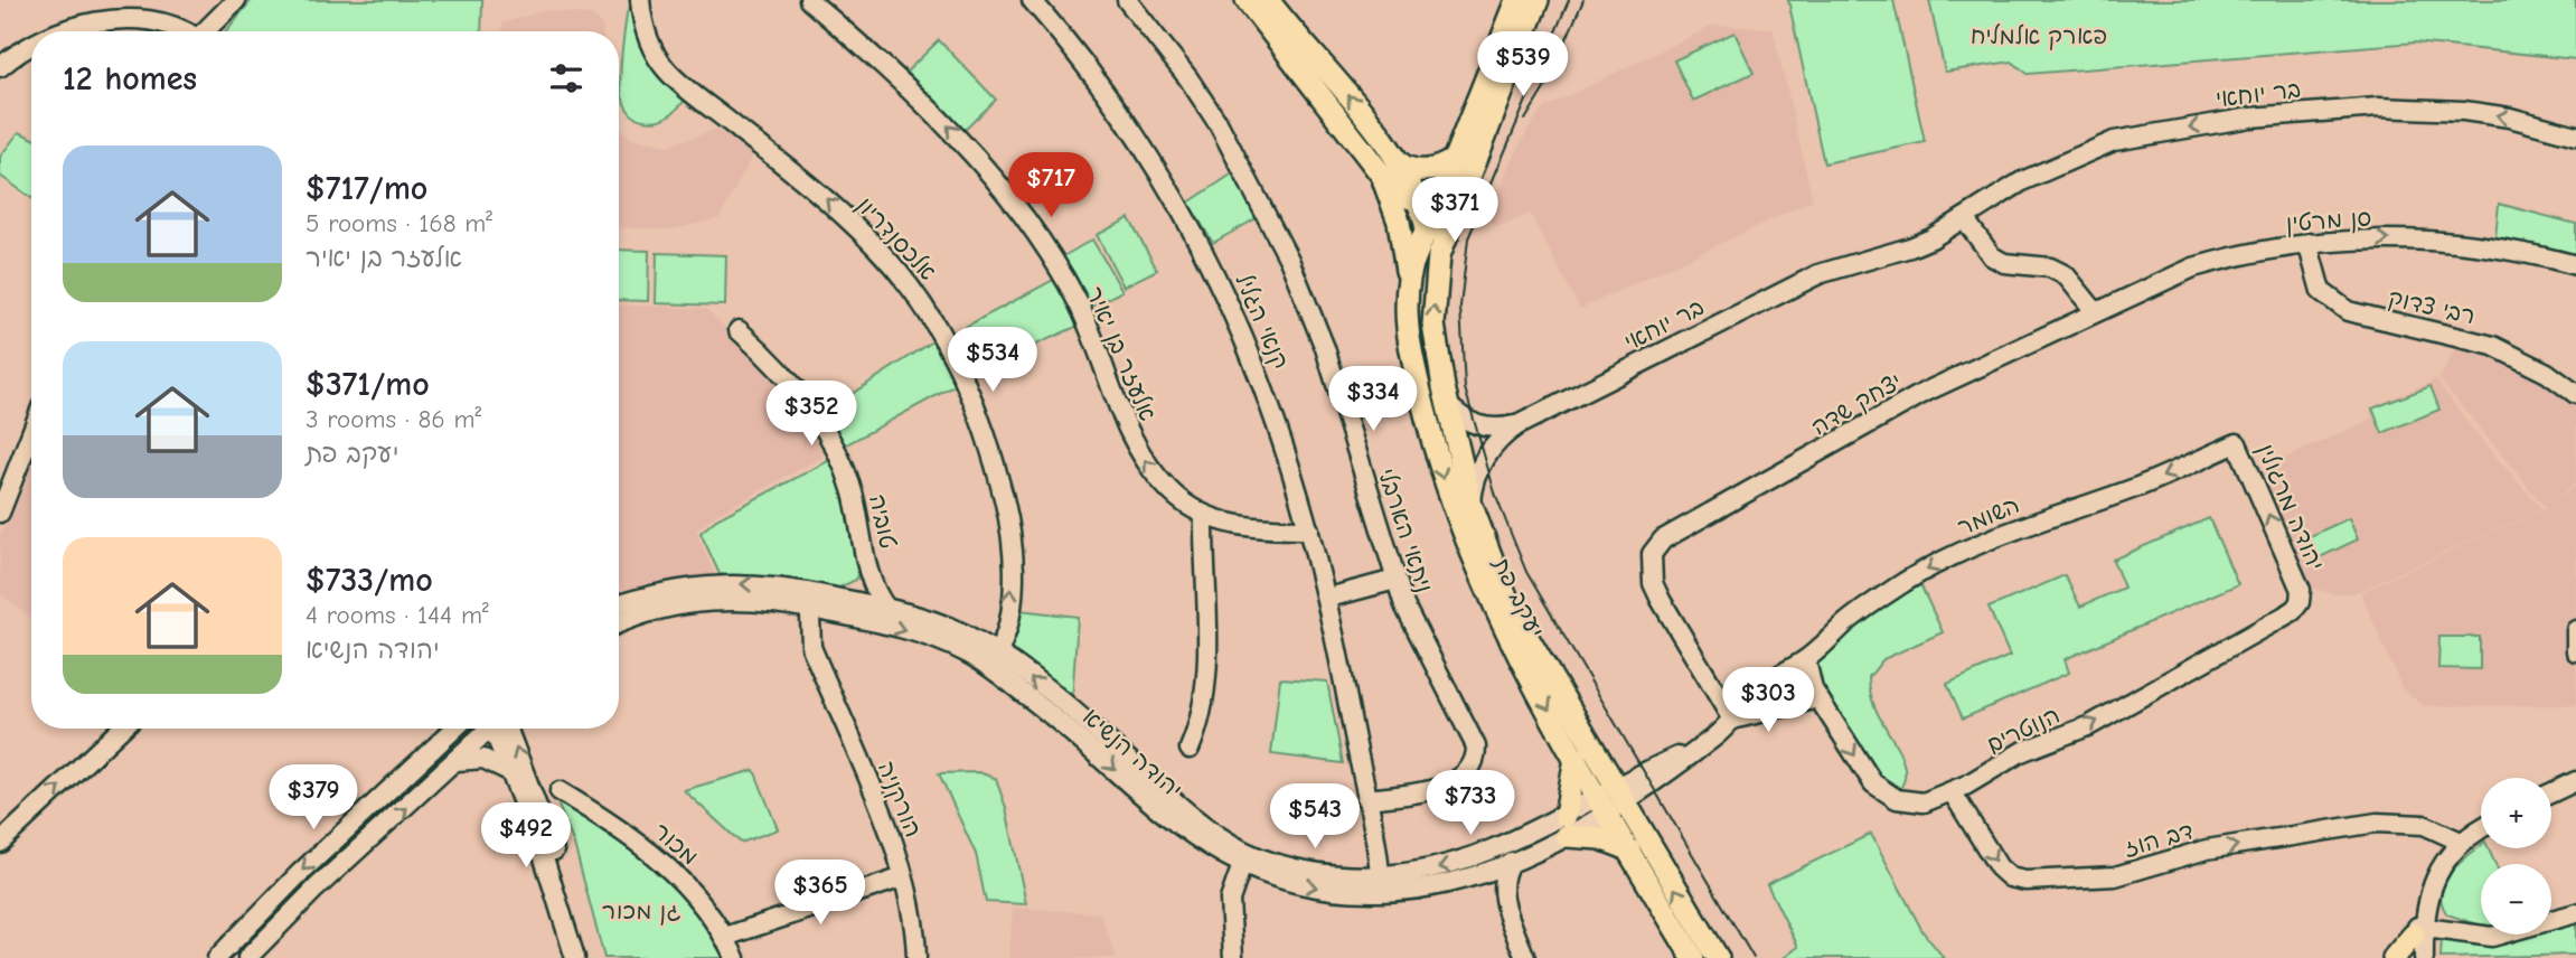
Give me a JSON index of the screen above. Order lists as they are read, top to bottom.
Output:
{
  "streets": {
    "main road": ["יעקב פת"],
    "street": [
      "בר יוחאי",
      "סן מרטין",
      "אלכסנדריון",
      "רבי צדוק",
      "קנאי הגליל",
      "אלעזר בן יאיר",
      "יצחק שדה",
      "יהודה מרגולין",
      "השומר",
      "טוביה",
      "ניתאי הארבלי",
      "הנוטרים",
      "יהודה הנשיא",
      "הורקניה",
      "דב הוז",
      "מכור"
    ]
  },
  "crossings": [
    ["בר יוחאי", "יעקב פת"],
    ["סן מרטין", "רבי צדוק"],
    ["סן מרטין", "יצחק שדה"],
    ["אלכסנדריון", "יהודה הנשיא"],
    ["קנאי הגליל", "אלעזר בן יאיר"],
    ["קנאי הגליל", "ניתאי הארבלי"],
    ["קנאי הגליל", "יהודה הנשיא"],
    ["יצחק שדה", "השומר"],
    ["יהודה מרגולין", "השומר"],
    ["יהודה מרגולין", "הנוטרים"],
    ["השומר", "הנוטרים"],
    ["טוביה", "יהודה הנשיא"],
    ["טוביה", "הורקניה"],
    ["יעקב פת", "יהודה הנשיא"],
    ["הנוטרים", "דב הוז"],
    ["יהודה הנשיא", "הורקניה"]
  ],
  "one_way": [
    "בר יוחאי",
    "סן מרטין",
    "אלכסנדריון",
    "אלעזר בן יאיר",
    "יהודה מרגולין",
    "השומר",
    "הנוטרים",
    "דב הוז"
  ],
  "parks": ["פארק אלמליח", "גן מכור"],
  "page": {
    "price": [
      "$539",
      "$717",
      "$371",
      "$534",
      "$334",
      "$352",
      "$303",
      "$379",
      "$733",
      "$543",
      "$492",
      "$365"
    ],
    "heading": "12 homes",
    "list": [
      {
        "name": "$717/mo",
        "note": "5 rooms · 168 m² · אלעזר בן יאיר"
      },
      {
        "name": "$371/mo",
        "note": "3 rooms · 86 m² · יעקב פת"
      },
      {
        "name": "$733/mo",
        "note": "4 rooms · 144 m² · יהודה הנשיא"
      }
    ],
    "map_buttons": ["+", "−"]
  }
}
